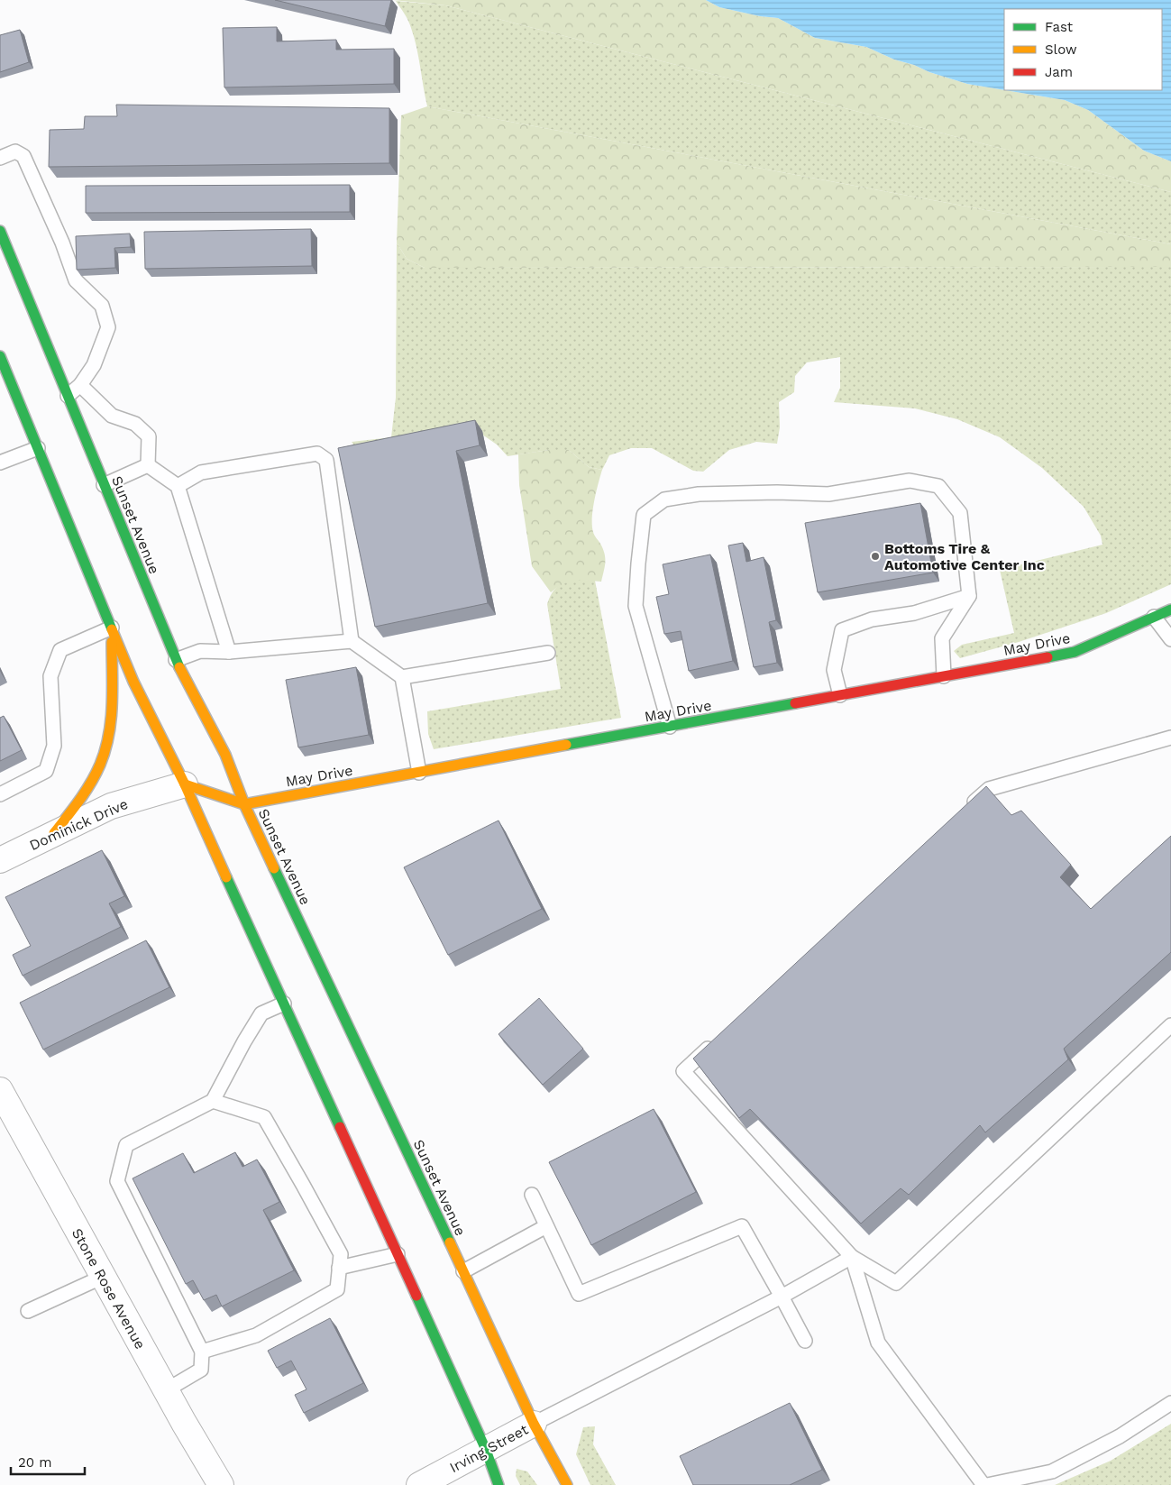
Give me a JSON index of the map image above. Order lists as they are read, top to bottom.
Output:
{
  "streets": {
    "main road": ["Sunset Avenue", "May Drive"],
    "street": ["Dominick Drive", "Stone Rose Avenue", "Irving Street"]
  },
  "crossings": [
    ["Sunset Avenue", "May Drive"],
    ["Sunset Avenue", "Irving Street"],
    ["May Drive", "Dominick Drive"]
  ],
  "places": ["Bottoms Tire & Automotive Center Inc"],
  "legend": ["Fast", "Slow", "Jam"],
  "scale_bar": "20 m"
}
